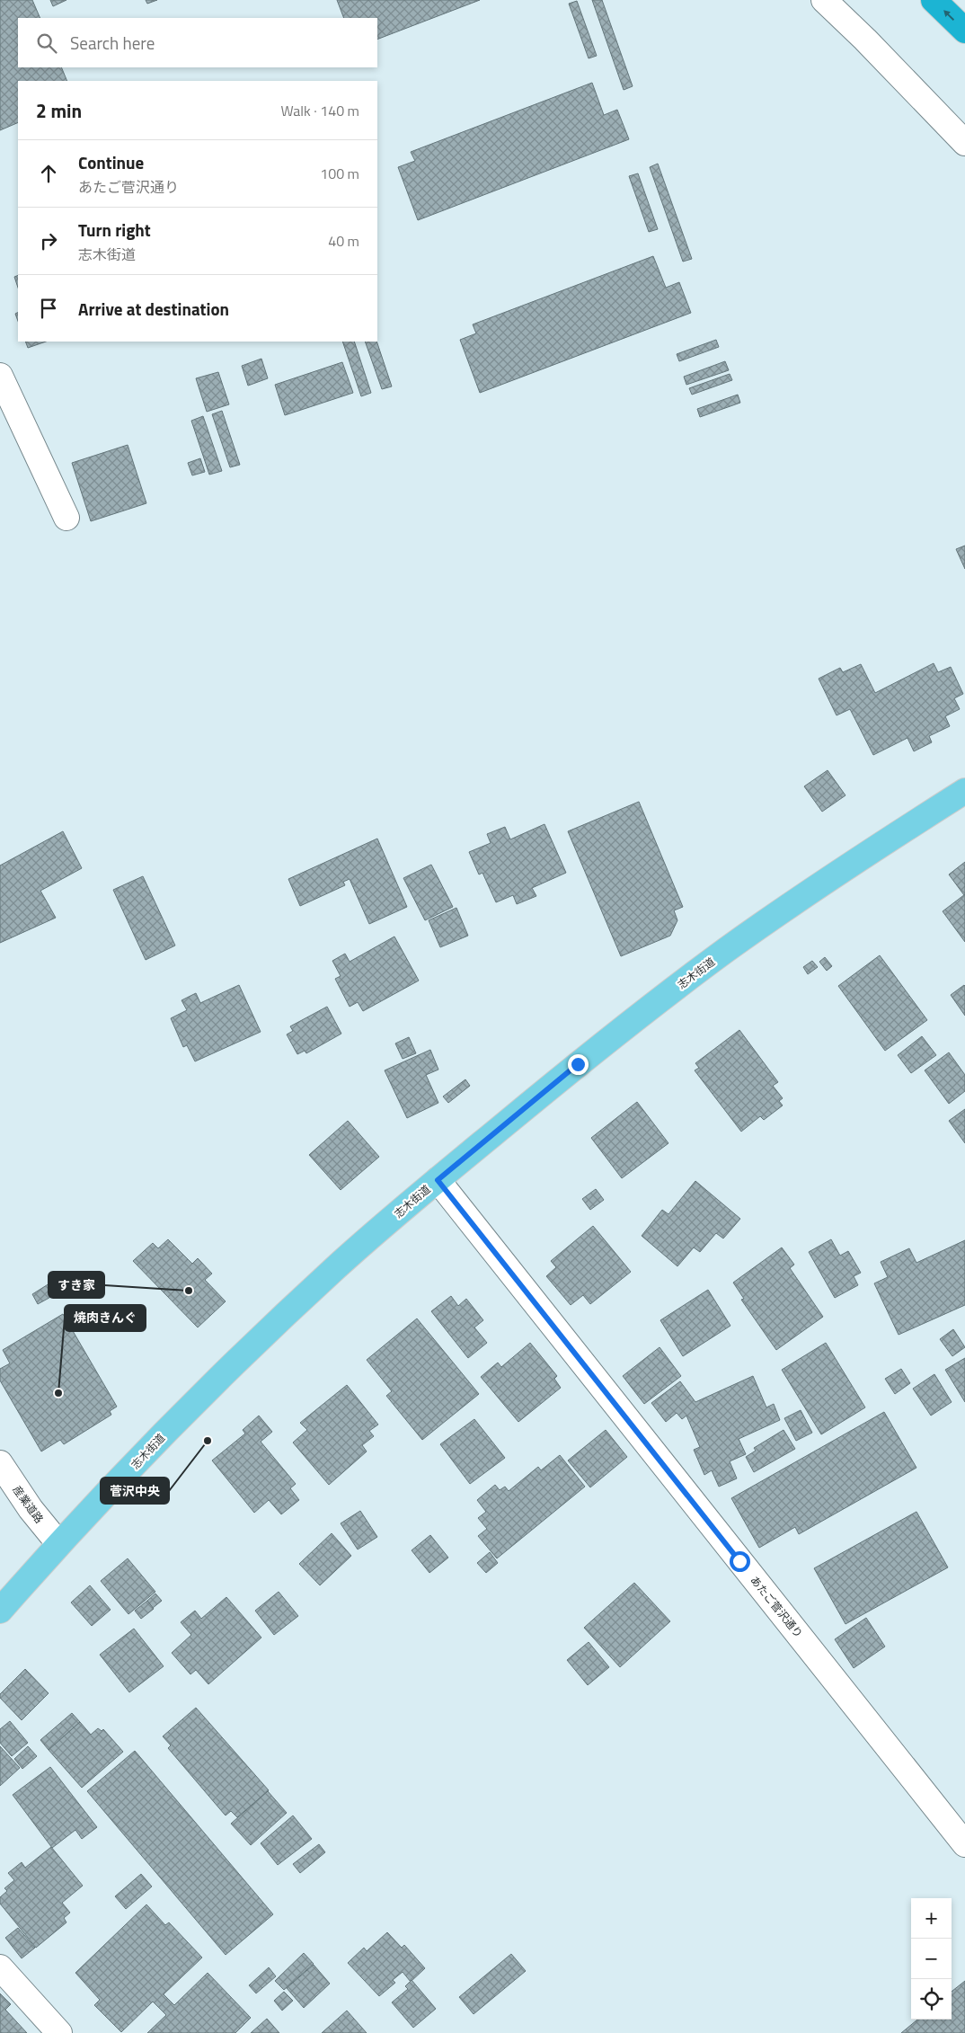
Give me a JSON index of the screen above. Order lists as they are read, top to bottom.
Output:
{
  "streets": {
    "main road": ["志木街道"],
    "street": ["産業道路", "あたご菅沢通り"]
  },
  "crossings": [
    ["志木街道", "産業道路"],
    ["志木街道", "あたご菅沢通り"]
  ],
  "places": ["すき家", "焼肉きんぐ", "菅沢中央"],
  "page": {
    "search": "Search here",
    "heading": ["2 min", "Walk · 140 m"],
    "list": [
      ["Continue", "あたご菅沢通り", "100 m"],
      ["Turn right", "志木街道", "40 m"],
      "Arrive at destination"
    ],
    "map_buttons": ["+", "−"]
  }
}
